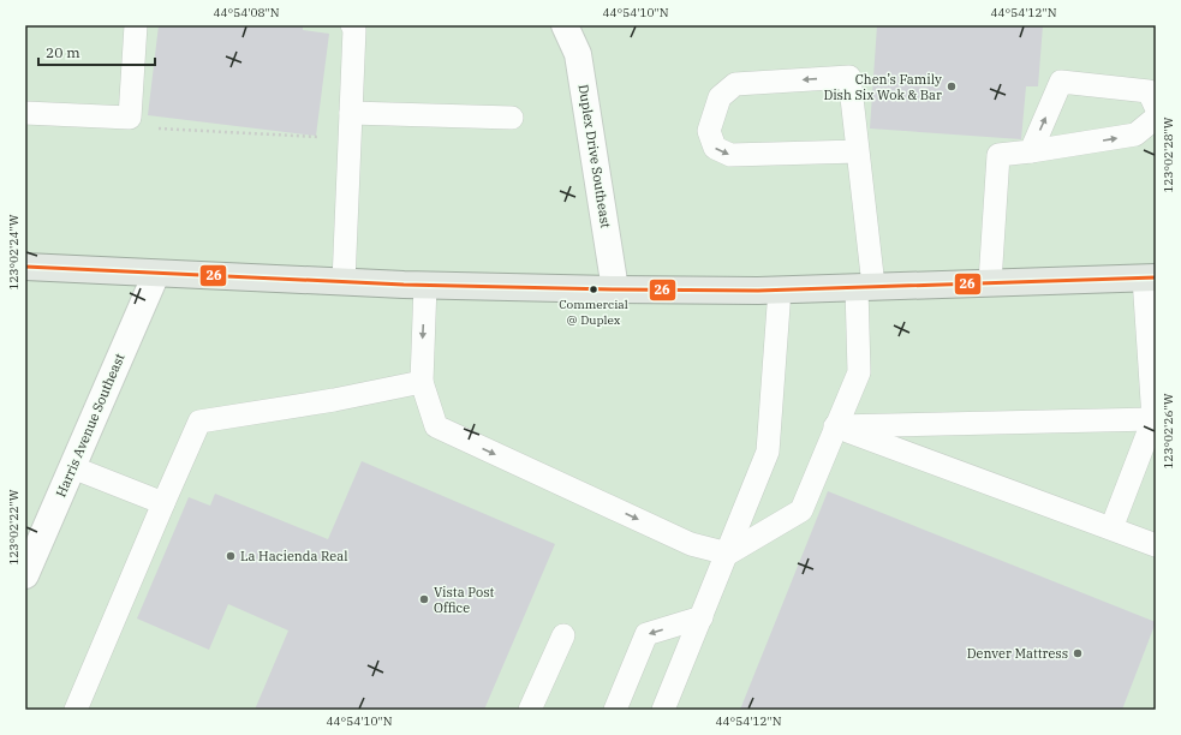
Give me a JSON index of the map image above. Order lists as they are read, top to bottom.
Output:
{
  "streets": {
    "street": ["Duplex Drive Southeast", "Harris Avenue Southeast"]
  },
  "places": [
    "Chen’s Family Dish Six Wok & Bar",
    "Commercial @ Duplex",
    "La Hacienda Real",
    "Vista Post Office",
    "Denver Mattress"
  ],
  "lines": ["transit line 26"],
  "scale_bar": "20 m",
  "coordinates": [
    "44°54'08\"N",
    "44°54'10\"N",
    "44°54'12\"N",
    "123°02'28\"W",
    "123°02'24\"W",
    "123°02'26\"W",
    "123°02'22\"W"
  ]
}
